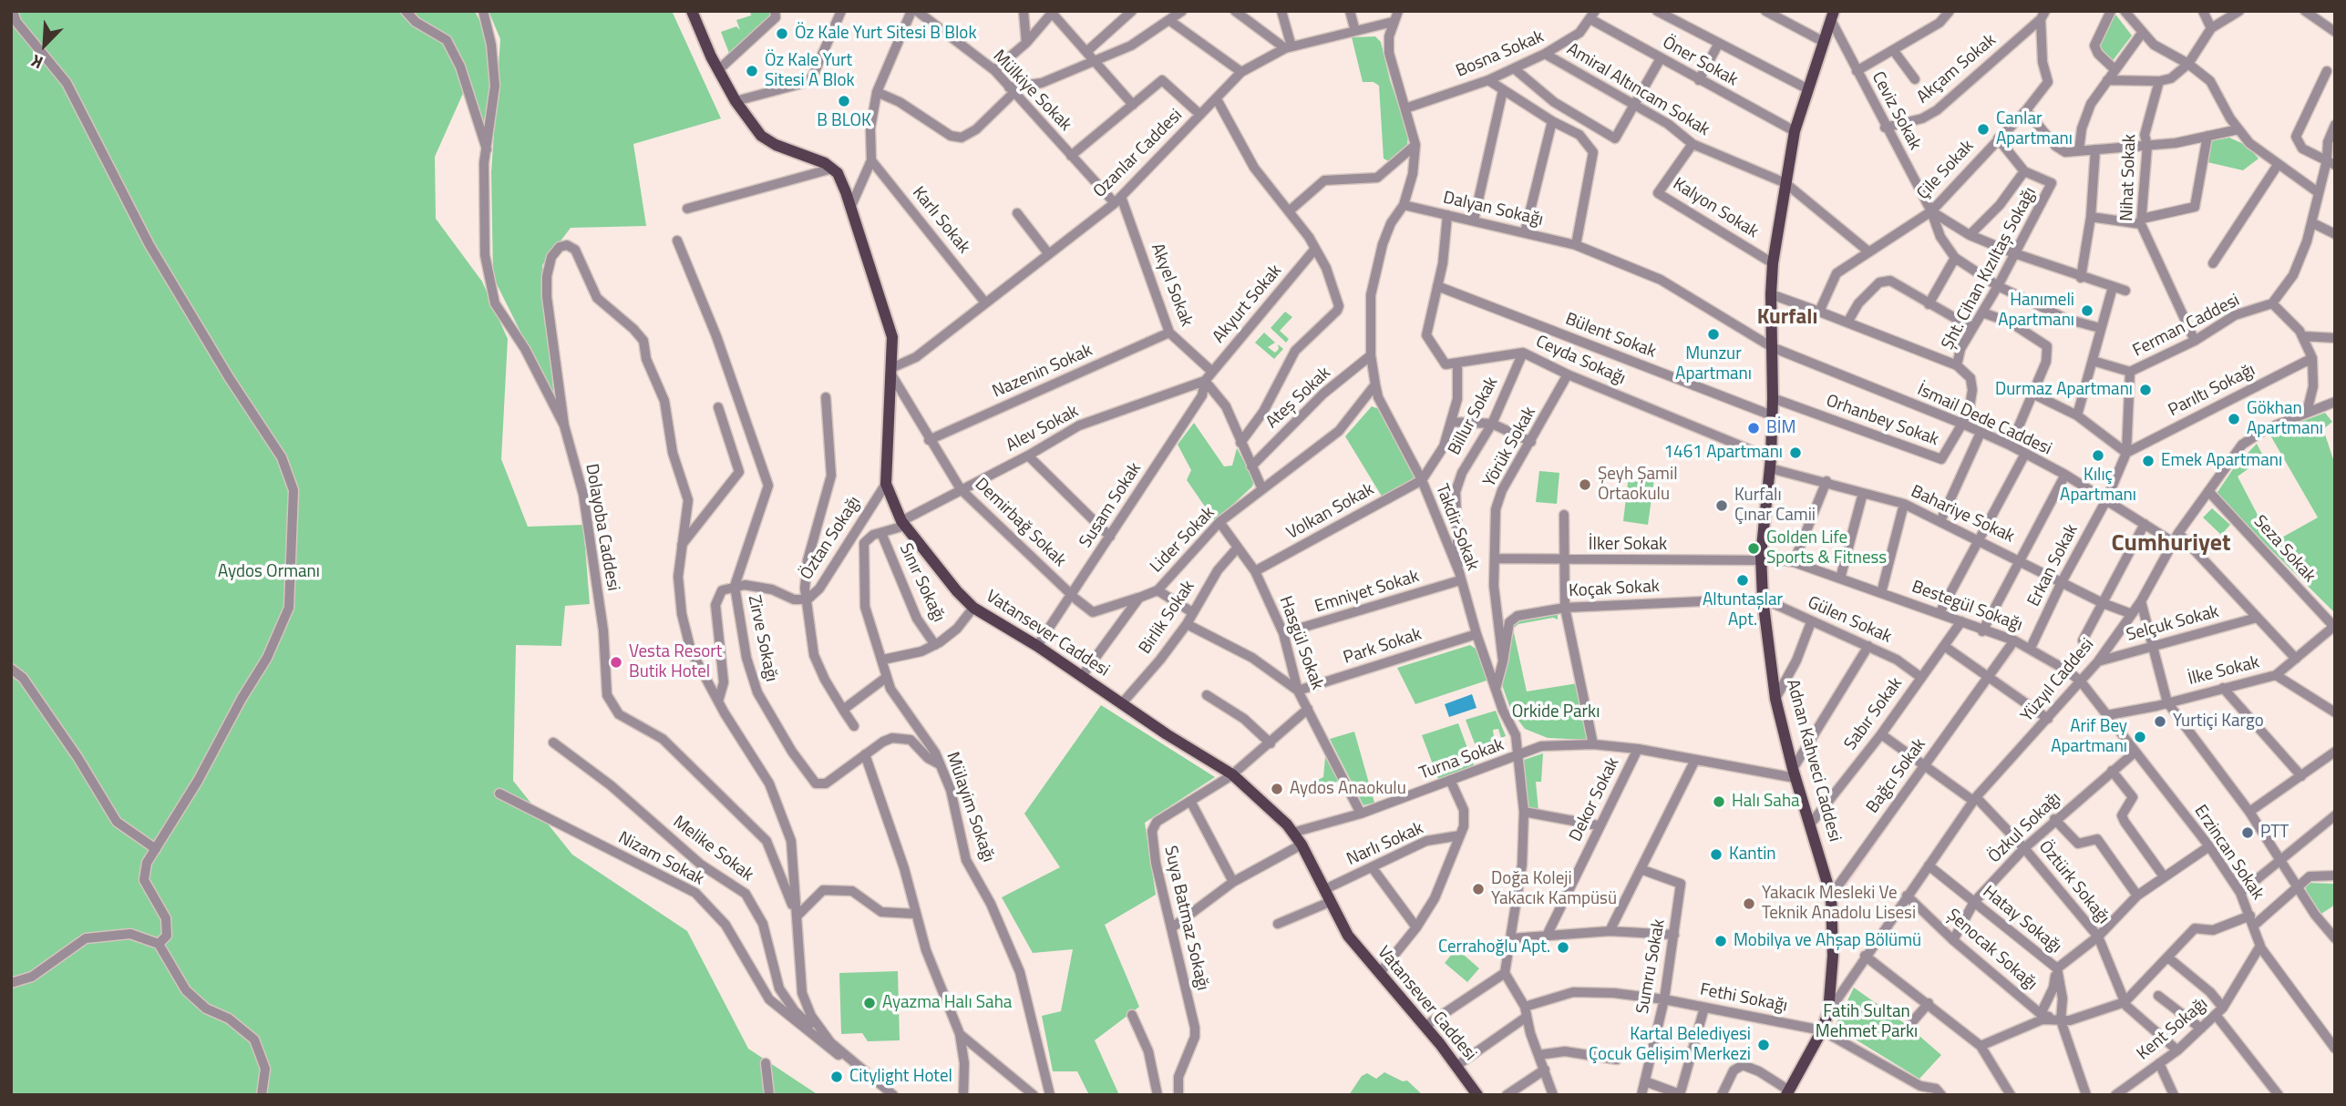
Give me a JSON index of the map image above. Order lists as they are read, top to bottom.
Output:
{
  "streets": {
    "main road": ["Vatansever Caddesi", "Adnan Kahveci Caddesi"],
    "street": [
      "Bosna Sokak",
      "Öner Sokak",
      "Akçam Sokak",
      "Amiral Altıncam Sokak",
      "Mülkiye Sokak",
      "Ceviz Sokak",
      "Ozanlar Caddesi",
      "Çile Sokak",
      "Nihat Sokak",
      "Kalyon Sokak",
      "Dalyan Sokağı",
      "Karlı Sokak",
      "Şht. Cihan Kızıltaş Sokağı",
      "Akyel Sokak",
      "Akyurt Sokak",
      "Ferman Caddesi",
      "Bülent Sokak",
      "Ceyda Sokağı",
      "Nazenin Sokak",
      "Parıltı Sokağı",
      "Ateş Sokak",
      "Billur Sokak",
      "İsmail Dede Caddesi",
      "Orhanbey Sokak",
      "Alev Sokak",
      "Yörük Sokak",
      "Susam Sokak",
      "Volkan Sokak",
      "Bahariye Sokak",
      "Demirbağ Sokak",
      "Dolayoba Caddesi",
      "Takdir Sokak",
      "Öztan Sokağı",
      "Lider Sokak",
      "İlker Sokak",
      "Seza Sokak",
      "Erkan Sokak",
      "Sınır Sokağı",
      "Koçak Sokak",
      "Emniyet Sokak",
      "Bestegül Sokağı",
      "Birlik Sokak",
      "Gülen Sokak",
      "Selçuk Sokak",
      "Zirve Sokağı",
      "Hasgül Sokak",
      "Park Sokak",
      "İlke Sokak",
      "Yüzyıl Caddesi",
      "Sabır Sokak",
      "Turna Sokak",
      "Bağcı Sokak",
      "Dekor Sokak",
      "Mülayim Sokağı",
      "Özkul Sokağı",
      "Narlı Sokak",
      "Melike Sokak",
      "Erzincan Sokak",
      "Nizam Sokak",
      "Öztürk Sokağı",
      "Suya Batmaz Sokağı",
      "Hatay Sokağı",
      "Şenocak Sokağı",
      "Sumru Sokak",
      "Fethi Sokağı",
      "Kent Sokağı"
    ]
  },
  "crossings": [
    ["Bosna Sokak", "Öner Sokak"],
    ["Bosna Sokak", "Amiral Altıncam Sokak"],
    ["Bosna Sokak", "Takdir Sokak"],
    ["Öner Sokak", "Adnan Kahveci Caddesi"],
    ["Akçam Sokak", "Ceviz Sokak"],
    ["Akçam Sokak", "Çile Sokak"],
    ["Amiral Altıncam Sokak", "Çile Sokak"],
    ["Amiral Altıncam Sokak", "Kalyon Sokak"],
    ["Amiral Altıncam Sokak", "Adnan Kahveci Caddesi"],
    ["Mülkiye Sokak", "Ozanlar Caddesi"],
    ["Mülkiye Sokak", "Akyel Sokak"],
    ["Ceviz Sokak", "Çile Sokak"],
    ["Ceviz Sokak", "Şht. Cihan Kızıltaş Sokağı"],
    ["Ceviz Sokak", "Adnan Kahveci Caddesi"],
    ["Ozanlar Caddesi", "Karlı Sokak"],
    ["Ozanlar Caddesi", "Akyel Sokak"],
    ["Ozanlar Caddesi", "Demirbağ Sokak"],
    ["Ozanlar Caddesi", "Takdir Sokak"],
    ["Ozanlar Caddesi", "Vatansever Caddesi"],
    ["Çile Sokak", "Şht. Cihan Kızıltaş Sokağı"],
    ["Nihat Sokak", "Ferman Caddesi"],
    ["Kalyon Sokak", "Adnan Kahveci Caddesi"],
    ["Dalyan Sokağı", "İsmail Dede Caddesi"],
    ["Dalyan Sokağı", "Takdir Sokak"],
    ["Dalyan Sokağı", "Adnan Kahveci Caddesi"],
    ["Akyel Sokak", "Akyurt Sokak"],
    ["Akyel Sokak", "Nazenin Sokak"],
    ["Akyurt Sokak", "Alev Sokak"],
    ["Akyurt Sokak", "Susam Sokak"],
    ["Ferman Caddesi", "Parıltı Sokağı"],
    ["Ferman Caddesi", "İsmail Dede Caddesi"],
    ["Ferman Caddesi", "Erkan Sokak"],
    ["Bülent Sokak", "Adnan Kahveci Caddesi"],
    ["Ceyda Sokağı", "Billur Sokak"],
    ["Ceyda Sokağı", "Yörük Sokak"],
    ["Ceyda Sokağı", "Bahariye Sokak"],
    ["Ceyda Sokağı", "Adnan Kahveci Caddesi"],
    ["Nazenin Sokak", "Demirbağ Sokak"],
    ["Ateş Sokak", "Takdir Sokak"],
    ["Billur Sokak", "Takdir Sokak"],
    ["Billur Sokak", "Emniyet Sokak"],
    ["İsmail Dede Caddesi", "Orhanbey Sokak"],
    ["İsmail Dede Caddesi", "Erkan Sokak"],
    ["İsmail Dede Caddesi", "Yüzyıl Caddesi"],
    ["İsmail Dede Caddesi", "Adnan Kahveci Caddesi"],
    ["Orhanbey Sokak", "Adnan Kahveci Caddesi"],
    ["Alev Sokak", "Susam Sokak"],
    ["Alev Sokak", "Demirbağ Sokak"],
    ["Alev Sokak", "Vatansever Caddesi"],
    ["Yörük Sokak", "Takdir Sokak"],
    ["Yörük Sokak", "İlker Sokak"],
    ["Yörük Sokak", "Koçak Sokak"],
    ["Susam Sokak", "Demirbağ Sokak"],
    ["Susam Sokak", "Vatansever Caddesi"],
    ["Volkan Sokak", "Takdir Sokak"],
    ["Volkan Sokak", "Hasgül Sokak"],
    ["Bahariye Sokak", "Erkan Sokak"],
    ["Bahariye Sokak", "Yüzyıl Caddesi"],
    ["Bahariye Sokak", "Adnan Kahveci Caddesi"],
    ["Demirbağ Sokak", "Lider Sokak"],
    ["Demirbağ Sokak", "Vatansever Caddesi"],
    ["Takdir Sokak", "Lider Sokak"],
    ["Takdir Sokak", "Emniyet Sokak"],
    ["Takdir Sokak", "Park Sokak"],
    ["Takdir Sokak", "Turna Sokak"],
    ["Öztan Sokağı", "Vatansever Caddesi"],
    ["Öztan Sokağı", "Zirve Sokağı"],
    ["Lider Sokak", "Hasgül Sokak"],
    ["İlker Sokak", "Bestegül Sokağı"],
    ["İlker Sokak", "Adnan Kahveci Caddesi"],
    ["Seza Sokak", "İlke Sokak"],
    ["Seza Sokak", "Yüzyıl Caddesi"],
    ["Erkan Sokak", "Bestegül Sokağı"],
    ["Sınır Sokağı", "Mülayim Sokağı"],
    ["Koçak Sokak", "Gülen Sokak"],
    ["Koçak Sokak", "Adnan Kahveci Caddesi"],
    ["Emniyet Sokak", "Hasgül Sokak"],
    ["Bestegül Sokağı", "Yüzyıl Caddesi"],
    ["Bestegül Sokağı", "Sabır Sokak"],
    ["Bestegül Sokağı", "Adnan Kahveci Caddesi"],
    ["Bestegül Sokağı", "Bağcı Sokak"],
    ["Bestegül Sokağı", "Erzincan Sokak"],
    ["Birlik Sokak", "Vatansever Caddesi"],
    ["Birlik Sokak", "Hasgül Sokak"],
    ["Gülen Sokak", "Sabır Sokak"],
    ["Gülen Sokak", "Adnan Kahveci Caddesi"],
    ["Selçuk Sokak", "Yüzyıl Caddesi"],
    ["Vatansever Caddesi", "Turna Sokak"],
    ["Vatansever Caddesi", "Narlı Sokak"],
    ["Vatansever Caddesi", "Suya Batmaz Sokağı"],
    ["Zirve Sokağı", "Mülayim Sokağı"],
    ["Hasgül Sokak", "Park Sokak"],
    ["Hasgül Sokak", "Turna Sokak"],
    ["Hasgül Sokak", "Suya Batmaz Sokağı"],
    ["İlke Sokak", "Erzincan Sokak"],
    ["Yüzyıl Caddesi", "Adnan Kahveci Caddesi"],
    ["Yüzyıl Caddesi", "Erzincan Sokak"],
    ["Yüzyıl Caddesi", "Öztürk Sokağı"],
    ["Yüzyıl Caddesi", "Hatay Sokağı"],
    ["Yüzyıl Caddesi", "Şenocak Sokağı"],
    ["Sabır Sokak", "Adnan Kahveci Caddesi"],
    ["Sabır Sokak", "Öztürk Sokağı"],
    ["Turna Sokak", "Adnan Kahveci Caddesi"],
    ["Turna Sokak", "Dekor Sokak"],
    ["Adnan Kahveci Caddesi", "Bağcı Sokak"],
    ["Adnan Kahveci Caddesi", "Fethi Sokağı"],
    ["Bağcı Sokak", "Öztürk Sokağı"],
    ["Özkul Sokağı", "Erzincan Sokak"],
    ["Özkul Sokağı", "Öztürk Sokağı"],
    ["Özkul Sokağı", "Hatay Sokağı"],
    ["Özkul Sokağı", "Şenocak Sokağı"],
    ["Erzincan Sokak", "Kent Sokağı"],
    ["Hatay Sokağı", "Şenocak Sokağı"],
    ["Sumru Sokak", "Fethi Sokağı"]
  ],
  "districts": ["Kurfalı", "Cumhuriyet"],
  "parks": ["Aydos Ormanı", "Orkide Parkı", "Fatih Sultan Mehmet Parkı"],
  "places": [
    "Öz Kale Yurt Sitesi B Blok",
    "Öz Kale Yurt Sitesi A Blok",
    "B BLOK",
    "Canlar Apartmanı",
    "Hanımeli Apartmanı",
    "Munzur Apartmanı",
    "Durmaz Apartmanı",
    "Gökhan Apartmanı",
    "BİM",
    "1461 Apartmanı",
    "Kılıç Apartmanı",
    "Emek Apartmanı",
    "Şeyh Şamil Ortaokulu",
    "Kurfalı Çınar Camii",
    "Golden Life Sports & Fitness",
    "Altuntaşlar Apt.",
    "Vesta Resort Butik Hotel",
    "Yurtiçi Kargo",
    "Arif Bey Apartmanı",
    "Aydos Anaokulu",
    "Halı Saha",
    "PTT",
    "Kantin",
    "Doğa Koleji Yakacık Kampüsü",
    "Yakacık Mesleki Ve Teknik Anadolu Lisesi",
    "Mobilya ve Ahşap Bölümü",
    "Cerrahoğlu Apt.",
    "Ayazma Halı Saha",
    "Kartal Belediyesi Çocuk Gelişim Merkezi",
    "Citylight Hotel"
  ],
  "north": "bottom left"
}
